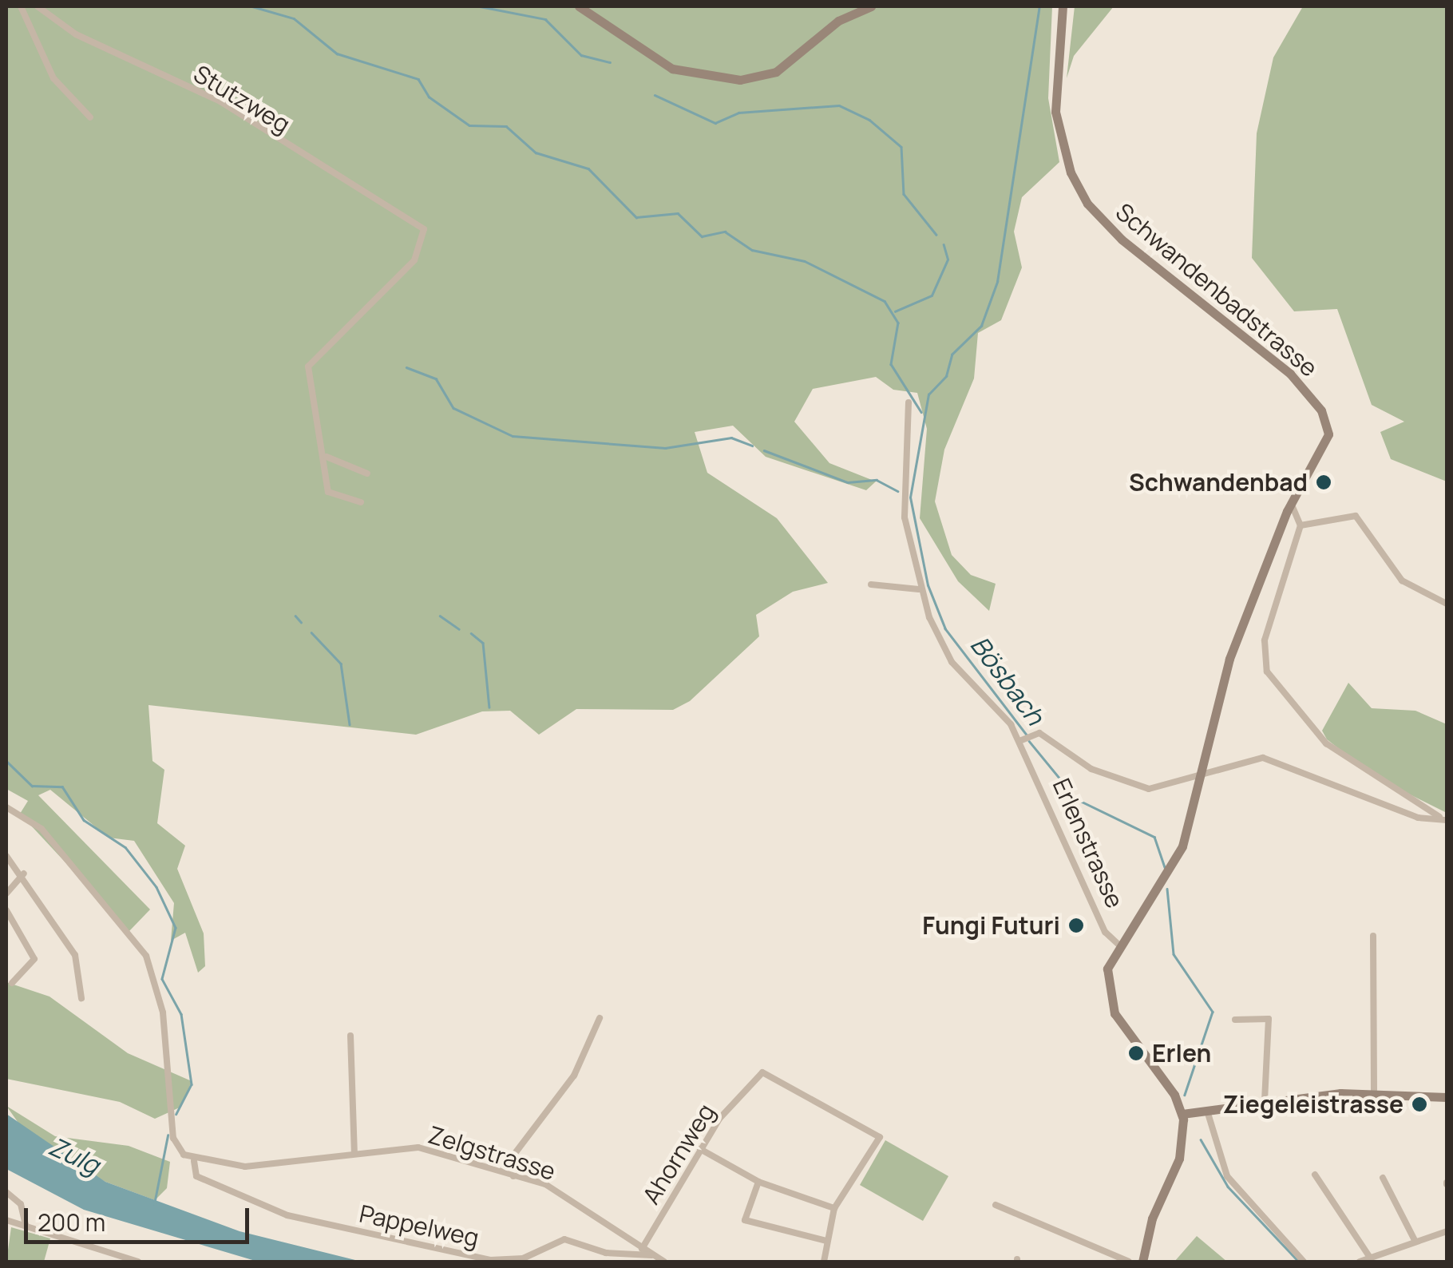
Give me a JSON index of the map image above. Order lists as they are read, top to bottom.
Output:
{
  "streets": {
    "street": [
      "Stutzweg",
      "Schwandenbadstrasse",
      "Erlenstrasse",
      "Zelgstrasse",
      "Ahornweg",
      "Pappelweg"
    ]
  },
  "crossings": [
    ["Schwandenbadstrasse", "Erlenstrasse"],
    ["Zelgstrasse", "Ahornweg"],
    ["Zelgstrasse", "Pappelweg"]
  ],
  "water": ["Bösbach", "Zulg"],
  "places": [
    "Schwandenbad",
    "Fungi Futuri",
    "Erlen",
    "Ziegeleistrasse"
  ],
  "scale_bar": "200 m"
}
